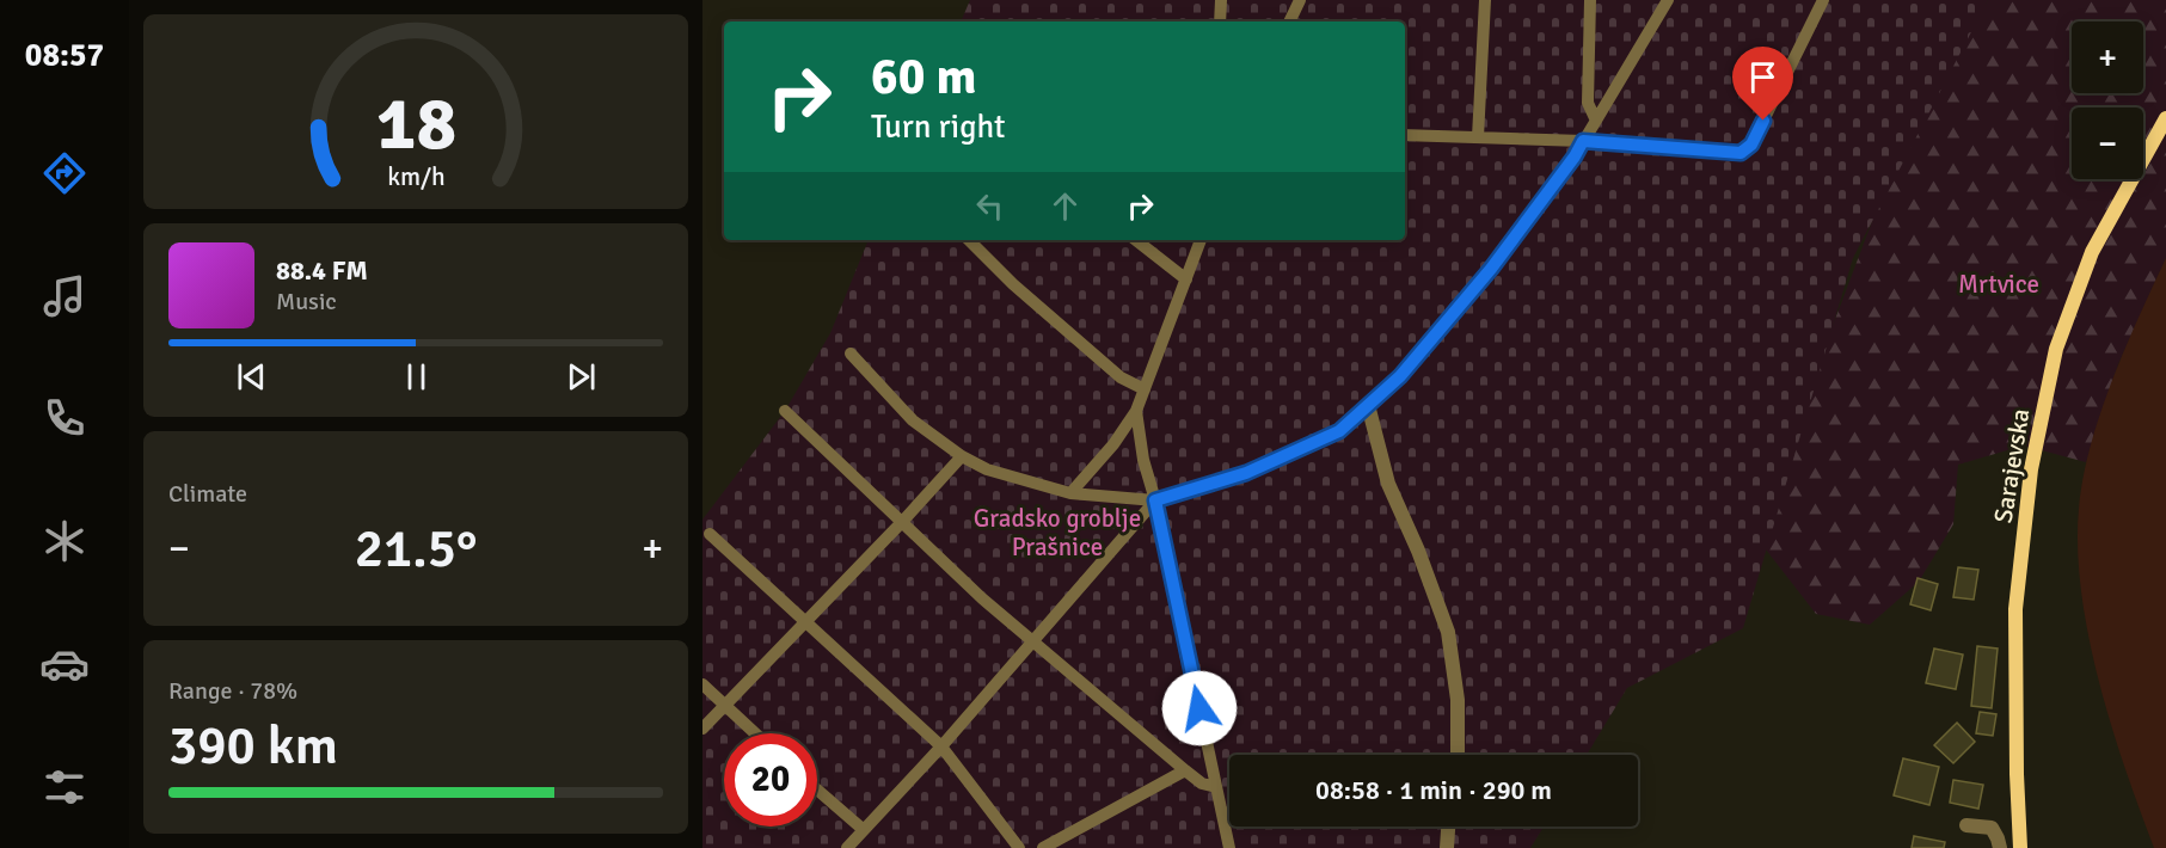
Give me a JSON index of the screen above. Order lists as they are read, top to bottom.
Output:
{
  "streets": {
    "main road": ["Sarajevska"]
  },
  "parks": ["Mrtvice", "Gradsko groblje Prašnice"],
  "page": {
    "tabs": "08:57",
    "map_buttons": ["+", "−"],
    "turn": ["60 m", "Turn right"],
    "song": ["88.4 FM", "Music"],
    "tile": [
      "Climate",
      ["Range · 78%", "390 km"]
    ],
    "heat": ["−", "21.5°", "+"],
    "limit": "20",
    "trip": "08:58 · 1 min · 290 m",
    "gauge": ["18", "km/h"]
  }
}
